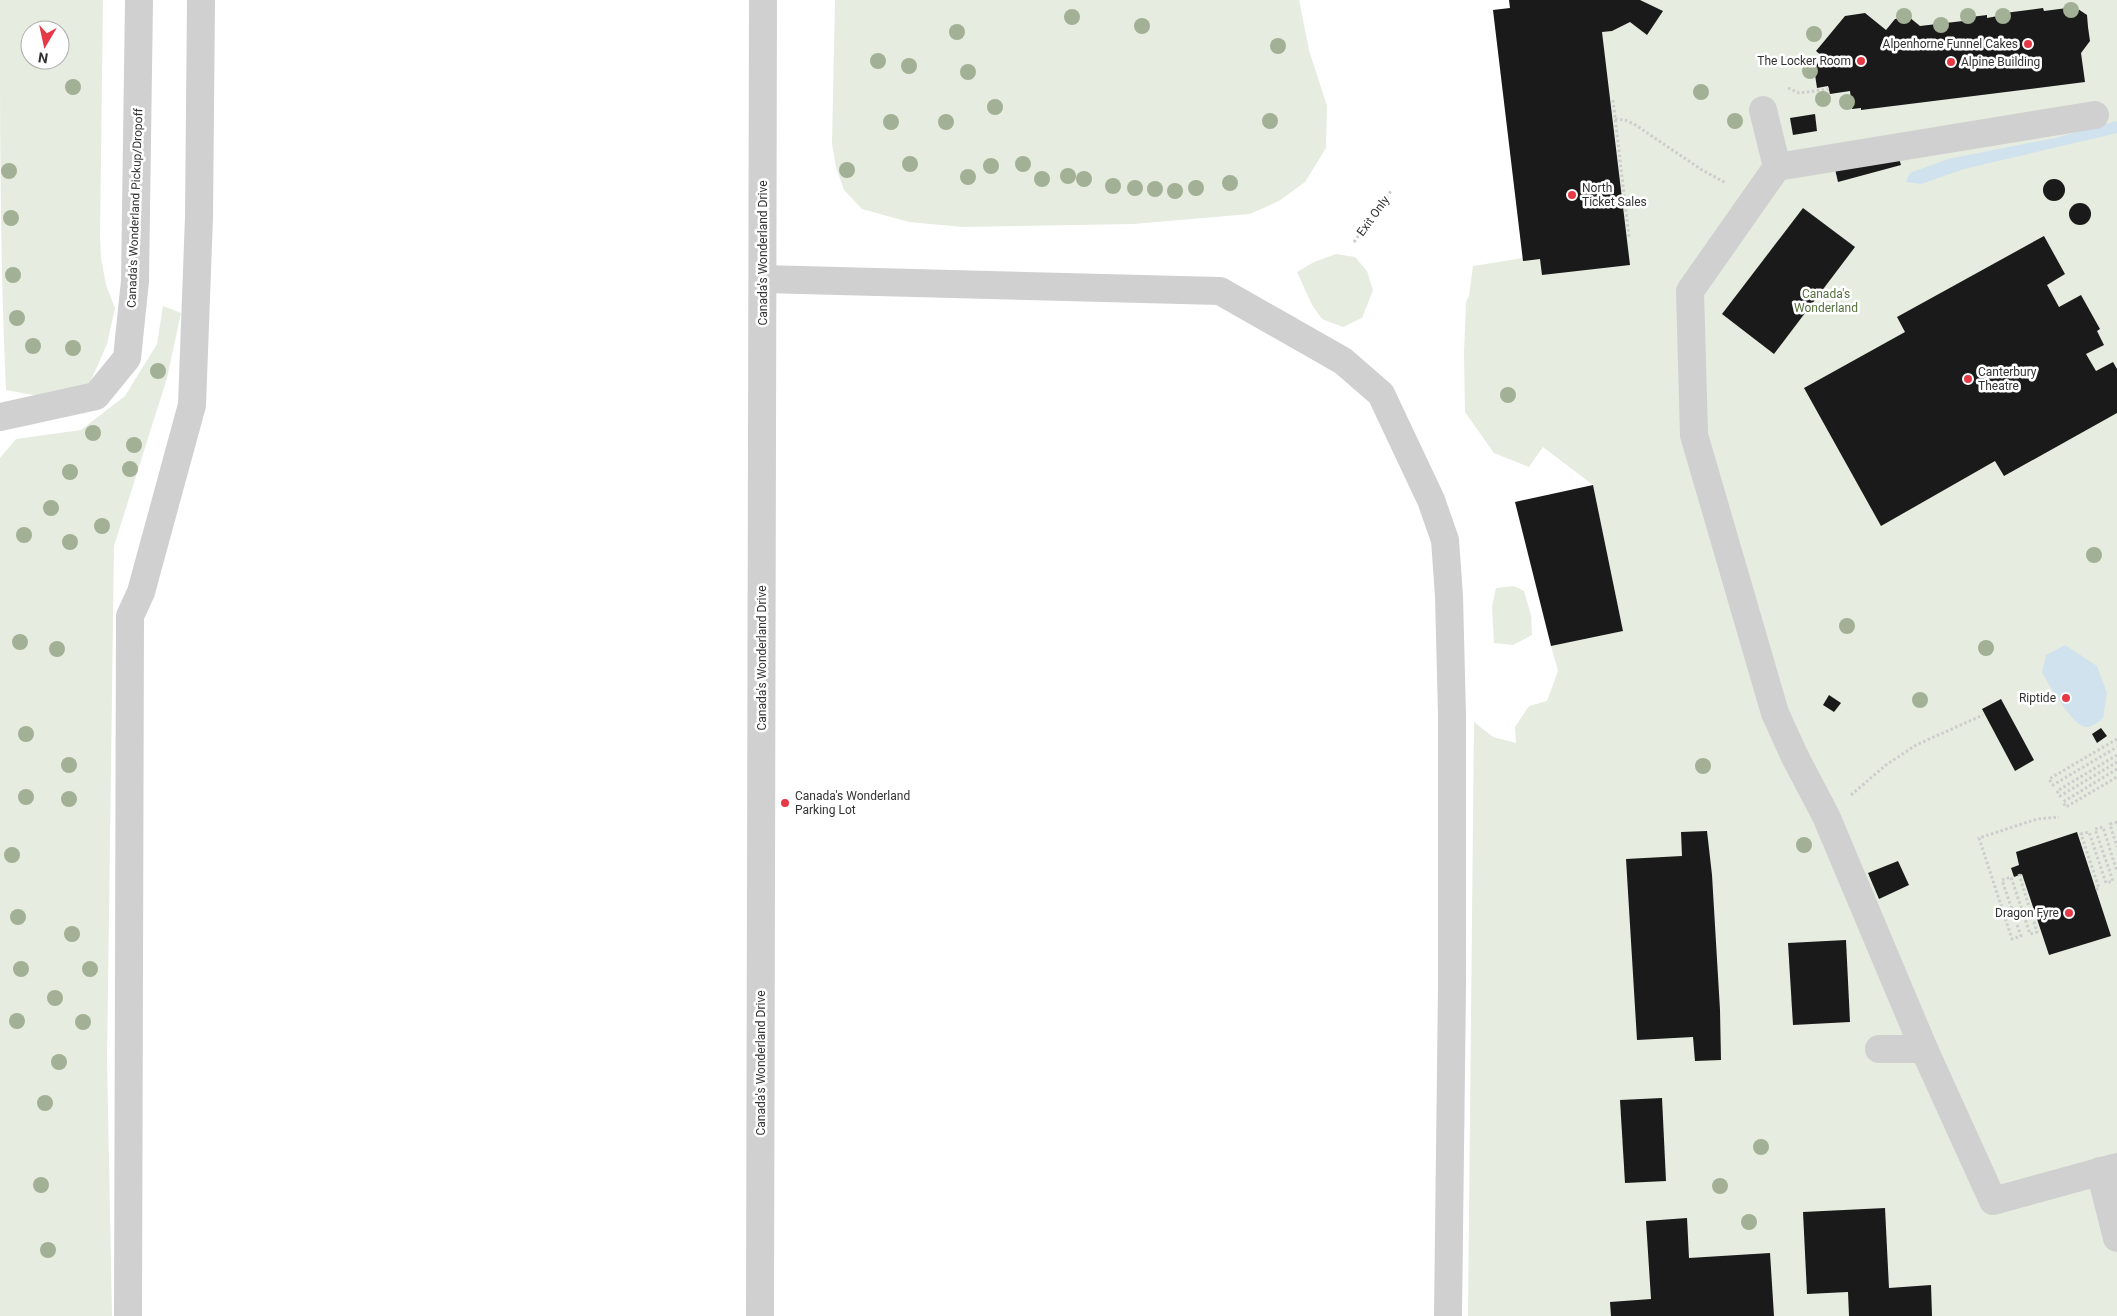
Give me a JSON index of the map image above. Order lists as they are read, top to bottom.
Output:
{
  "streets": {
    "lane": ["Canada's Wonderland Pickup/Dropoff", "Canada's Wonderland Drive"],
    "path": ["Exit Only"]
  },
  "parks": ["Canada's Wonderland"],
  "places": [
    "Alpenhorne Funnel Cakes",
    "The Locker Room",
    "Alpine Building",
    "North Ticket Sales",
    "Canterbury Theatre",
    "Riptide",
    "Canada's Wonderland Parking Lot",
    "Dragon Fyre"
  ],
  "north": "bottom"
}
